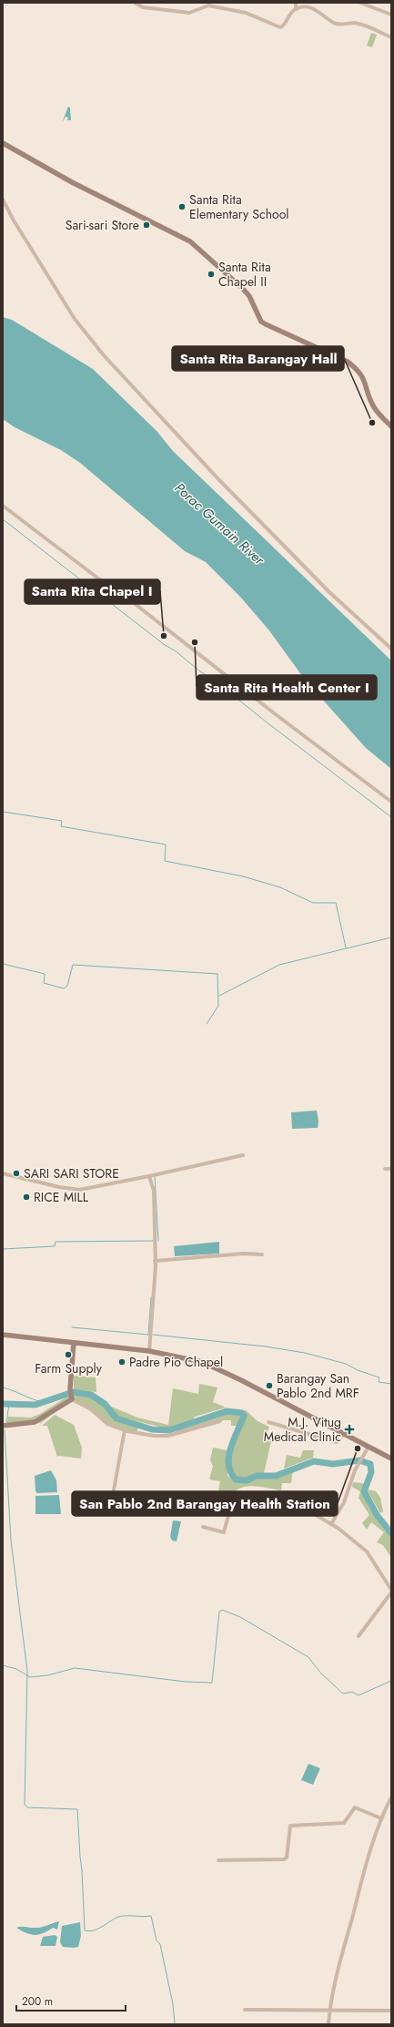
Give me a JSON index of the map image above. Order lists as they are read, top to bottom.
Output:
{
  "water": ["Porac Gumain River"],
  "places": {
    "other": [
      "Santa Rita Elementary School",
      "Sari-sari Store",
      "Santa Rita Chapel II",
      "Santa Rita Barangay Hall",
      "Santa Rita Chapel I",
      "Santa Rita Health Center I",
      "SARI SARI STORE",
      "RICE MILL",
      "Farm Supply",
      "Padre Pio Chapel",
      "Barangay San Pablo 2nd MRF",
      "San Pablo 2nd Barangay Health Station"
    ],
    "health": ["M.J. Vitug Medical Clinic"]
  },
  "scale_bar": "200 m"
}
